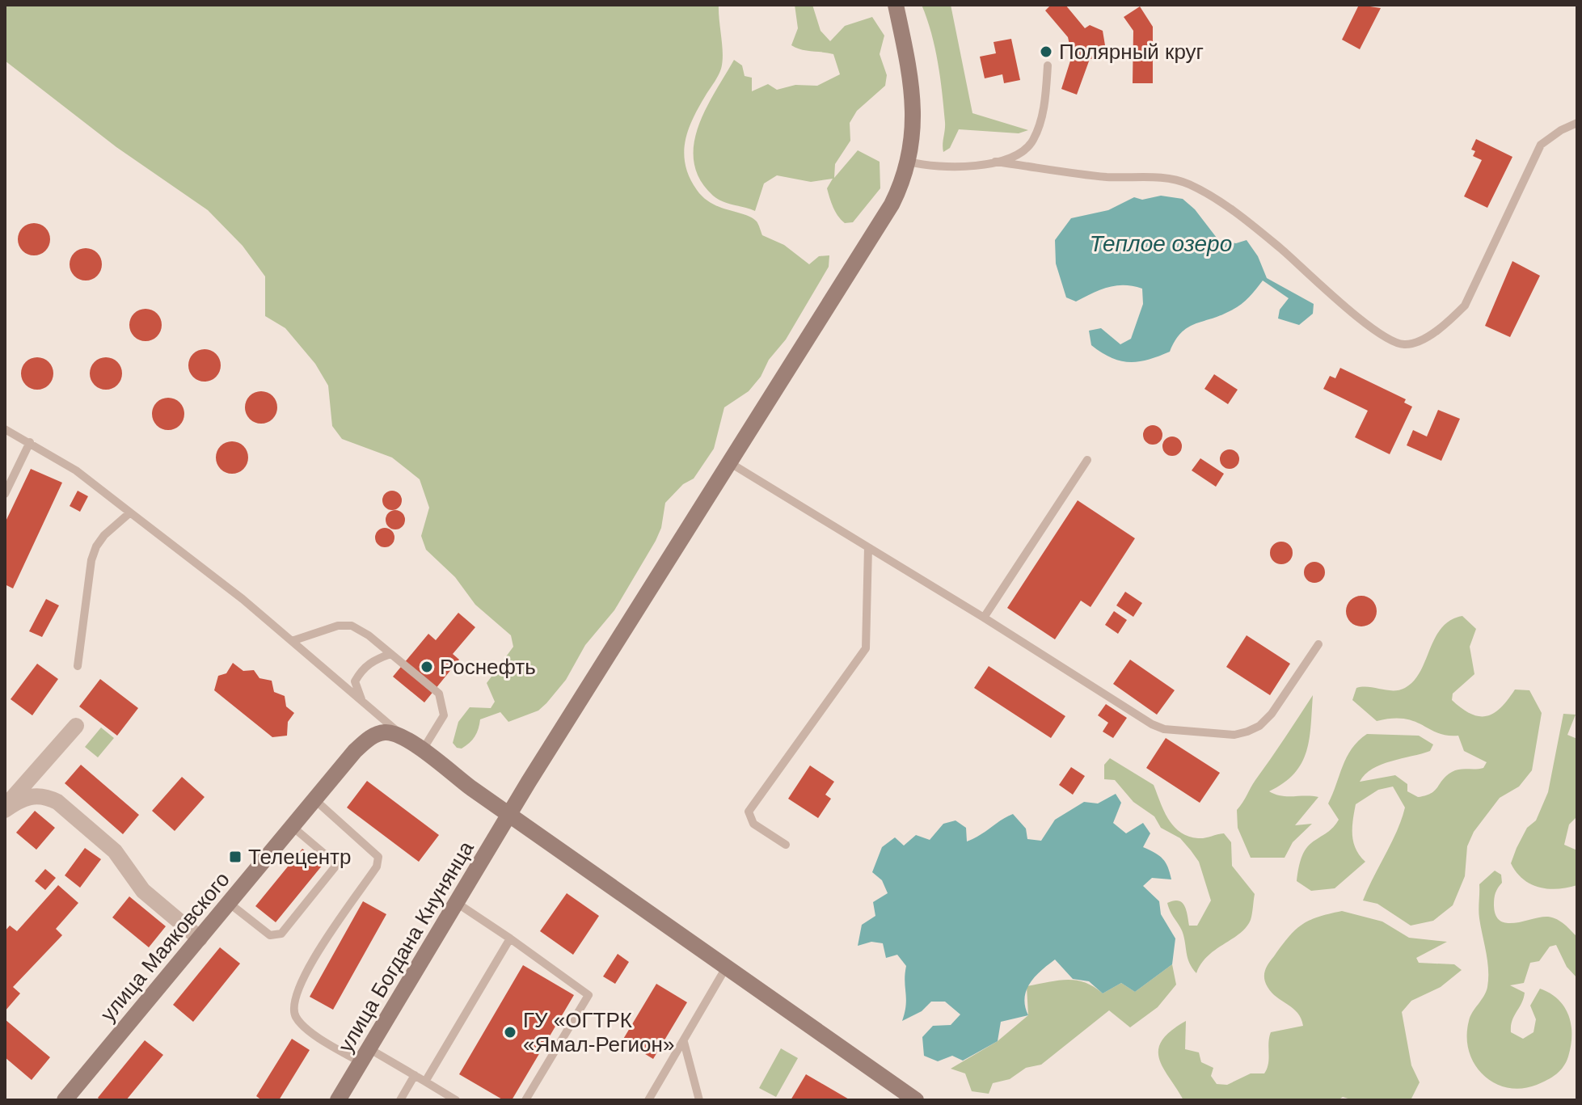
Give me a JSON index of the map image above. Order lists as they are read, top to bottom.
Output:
{
  "streets": {
    "main road": ["улица Маяковского", "улица Богдана Кнунянца"]
  },
  "water": ["Теплое озеро"],
  "places": {
    "other": ["Полярный круг", "Роснефть", "ГУ «ОГТРК «Ямал-Регион»"],
    "transit": ["Телецентр"]
  }
}
